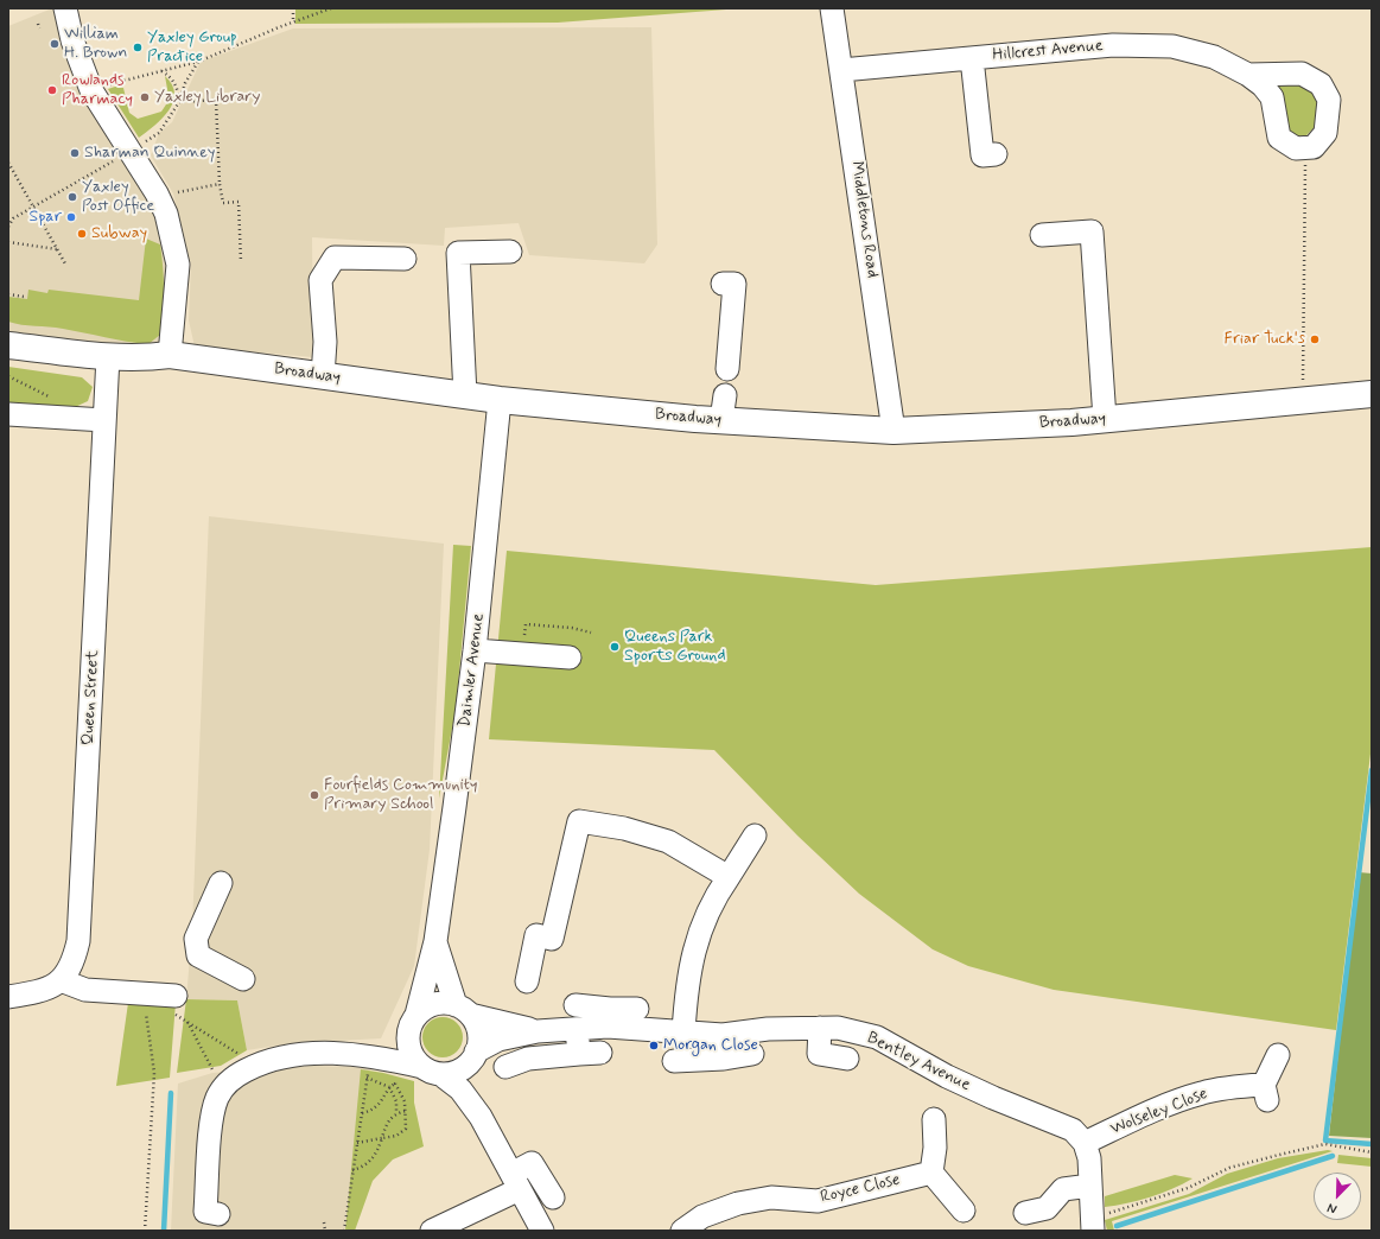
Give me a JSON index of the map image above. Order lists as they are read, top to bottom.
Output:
{
  "streets": {
    "main road": ["Broadway"],
    "street": [
      "Hillcrest Avenue",
      "Middletons Road",
      "Daimler Avenue",
      "Queen Street",
      "Bentley Avenue",
      "Wolseley Close",
      "Royce Close"
    ]
  },
  "crossings": [
    ["Hillcrest Avenue", "Middletons Road"],
    ["Middletons Road", "Broadway"],
    ["Broadway", "Daimler Avenue"],
    ["Broadway", "Queen Street"],
    ["Daimler Avenue", "Bentley Avenue"],
    ["Bentley Avenue", "Wolseley Close"]
  ],
  "places": [
    "William H. Brown",
    "Yaxley Group Practice",
    "Rowlands Pharmacy",
    "Yaxley Library",
    "Sharman Quinney",
    "Yaxley Post Office",
    "Spar",
    "Subway",
    "Friar Tuck's",
    "Queens Park Sports Ground",
    "Fourfields Community Primary School",
    "Morgan Close"
  ],
  "north": "bottom left"
}
